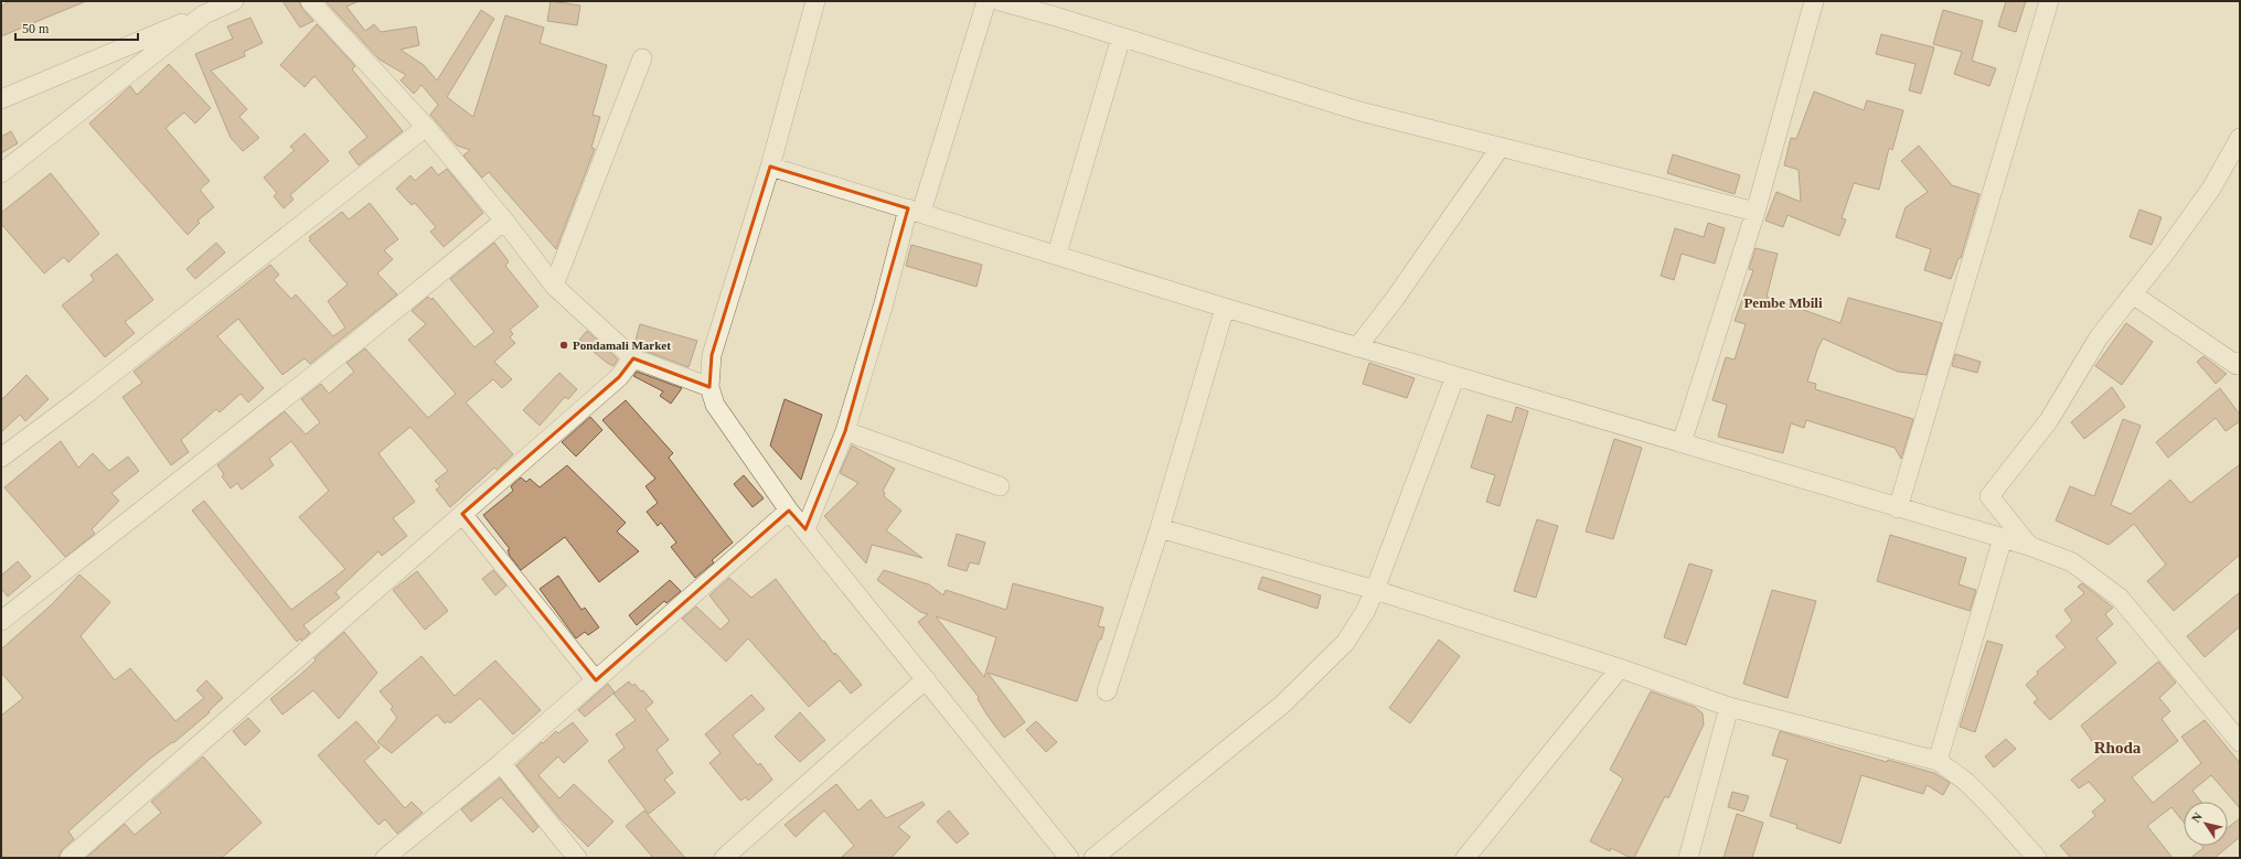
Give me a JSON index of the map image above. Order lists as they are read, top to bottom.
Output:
{
  "districts": ["Pembe Mbili", "Rhoda"],
  "places": ["Pondamali Market"],
  "scale_bar": "50 m",
  "north": "top left"
}
